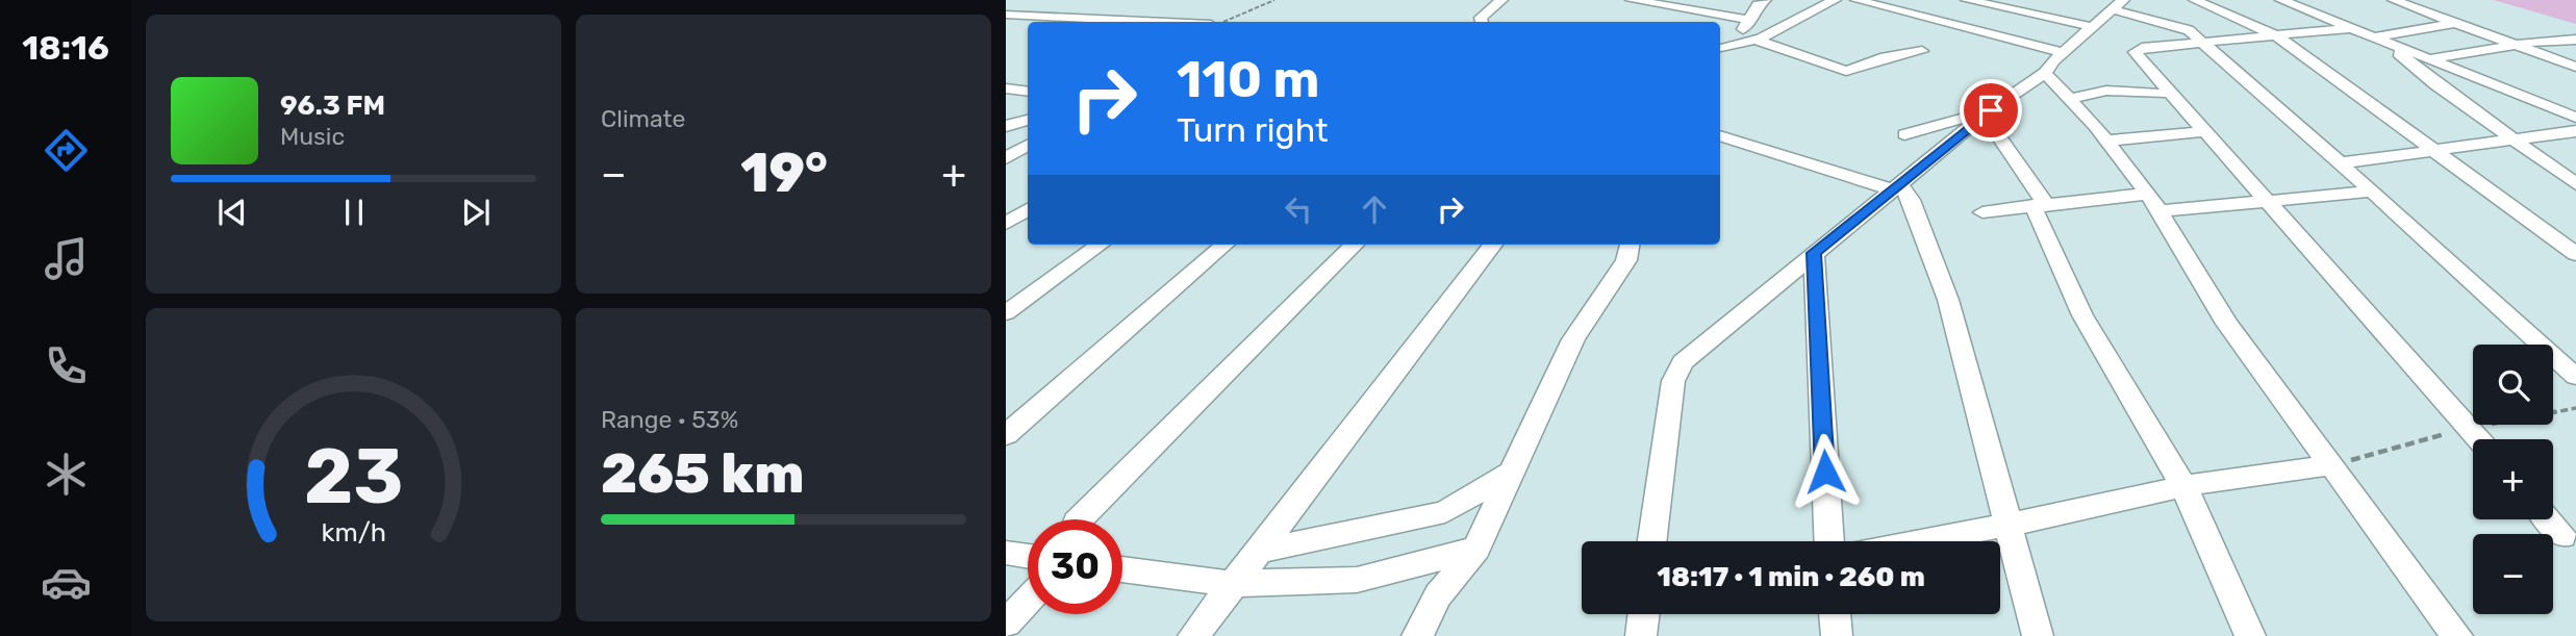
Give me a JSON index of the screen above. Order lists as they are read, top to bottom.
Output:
{
  "page": {
    "tabs": "18:16",
    "tile": [
      "Climate",
      ["Range · 53%", "265 km"]
    ],
    "turn": ["110 m", "Turn right"],
    "song": ["96.3 FM", "Music"],
    "heat": ["−", "19°", "+"],
    "map_buttons": ["+", "−"],
    "limit": "30",
    "trip": "18:17 · 1 min · 260 m",
    "gauge": ["23", "km/h"]
  }
}
